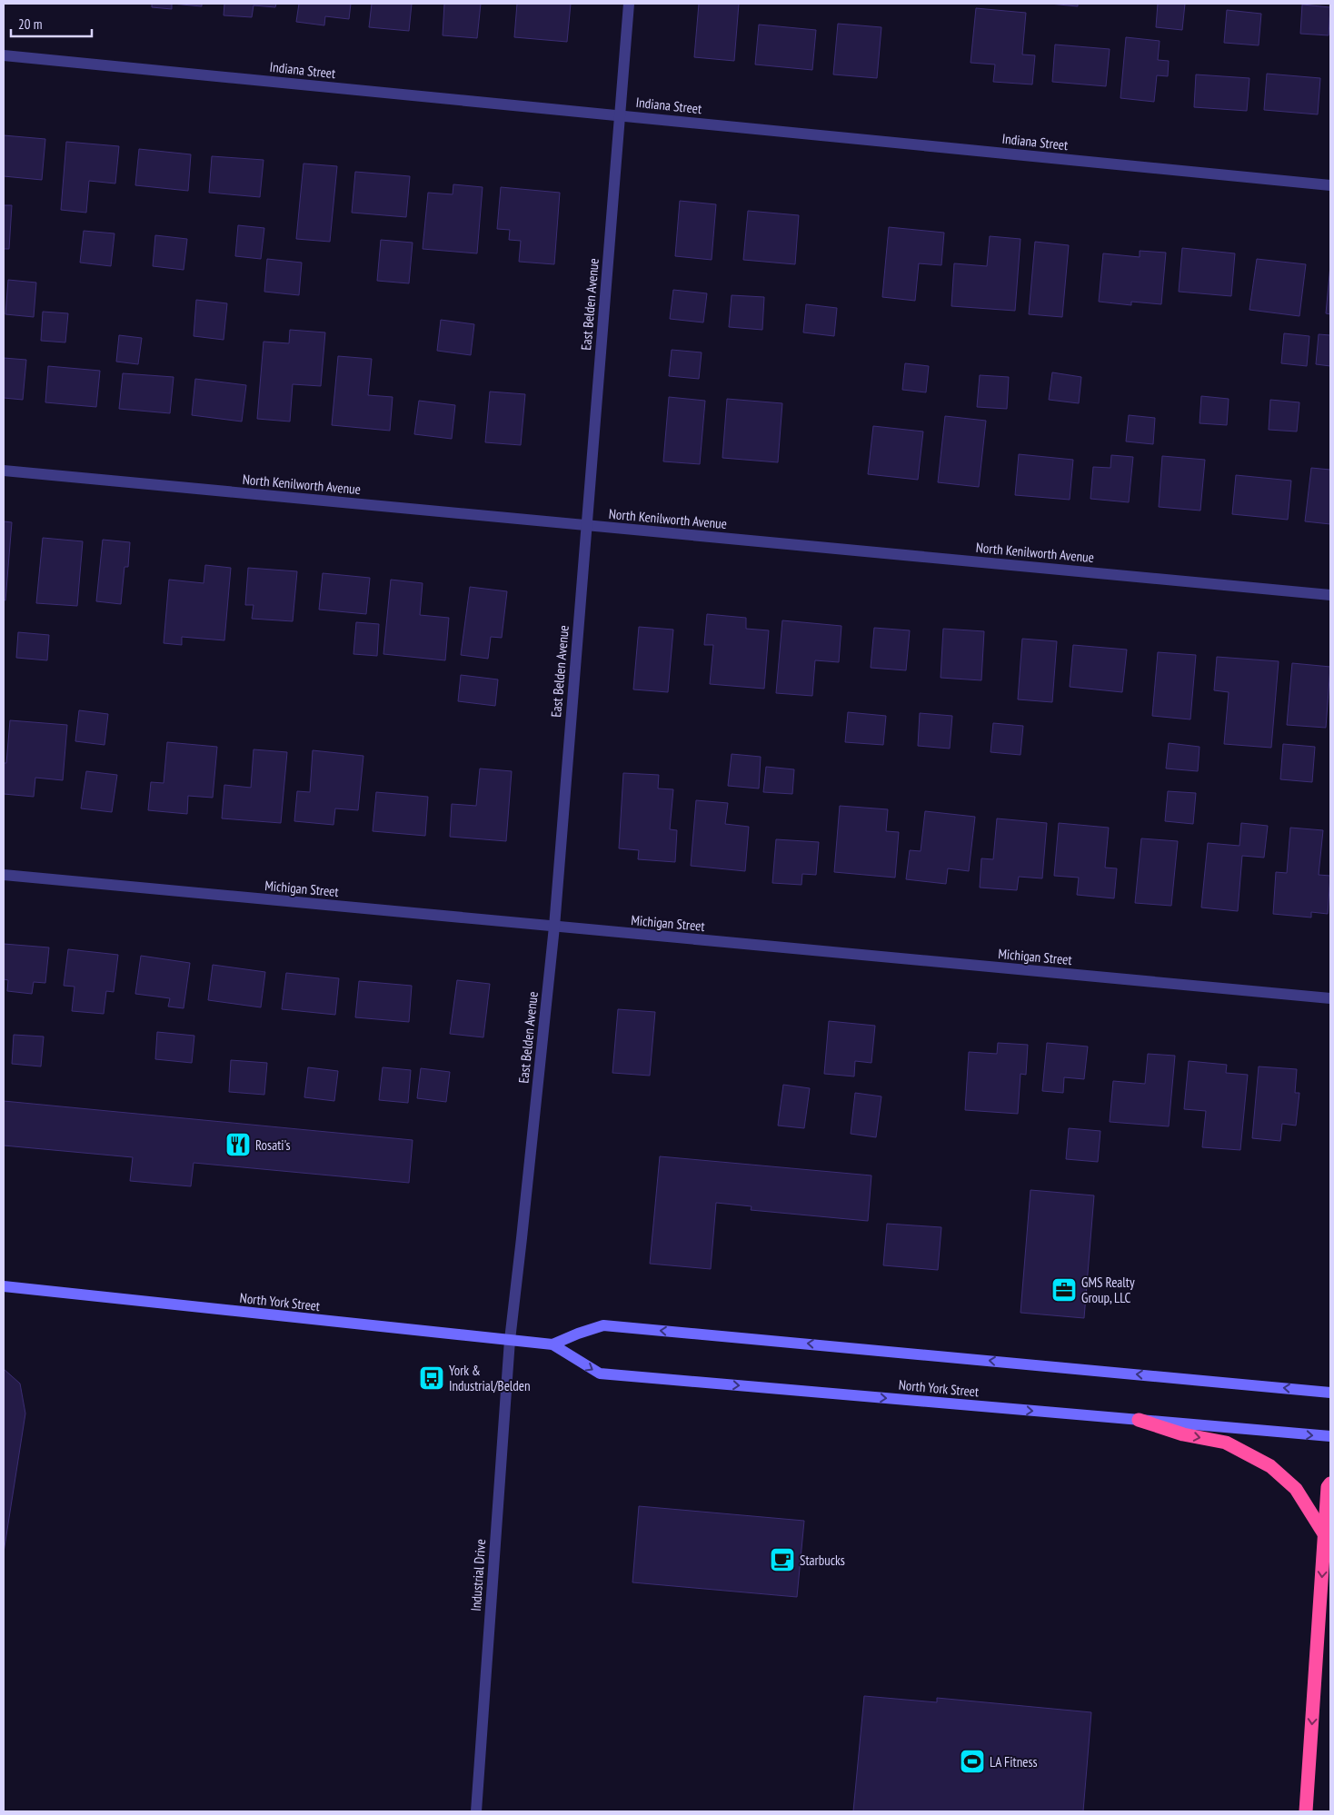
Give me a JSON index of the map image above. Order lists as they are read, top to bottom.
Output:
{
  "streets": {
    "main road": ["North York Street"],
    "street": [
      "Indiana Street",
      "East Belden Avenue",
      "North Kenilworth Avenue",
      "Michigan Street",
      "Industrial Drive"
    ]
  },
  "crossings": [
    ["Indiana Street", "East Belden Avenue"],
    ["East Belden Avenue", "North Kenilworth Avenue"],
    ["East Belden Avenue", "Michigan Street"],
    ["East Belden Avenue", "North York Street"],
    ["East Belden Avenue", "Industrial Drive"],
    ["North York Street", "Industrial Drive"]
  ],
  "places": {
    "restaurant": ["Rosati's"],
    "office": ["GMS Realty Group, LLC"],
    "bus stop": ["York & Industrial/Belden"],
    "cafe": ["Starbucks"],
    "sports": ["LA Fitness"]
  },
  "scale_bar": "20 m"
}
